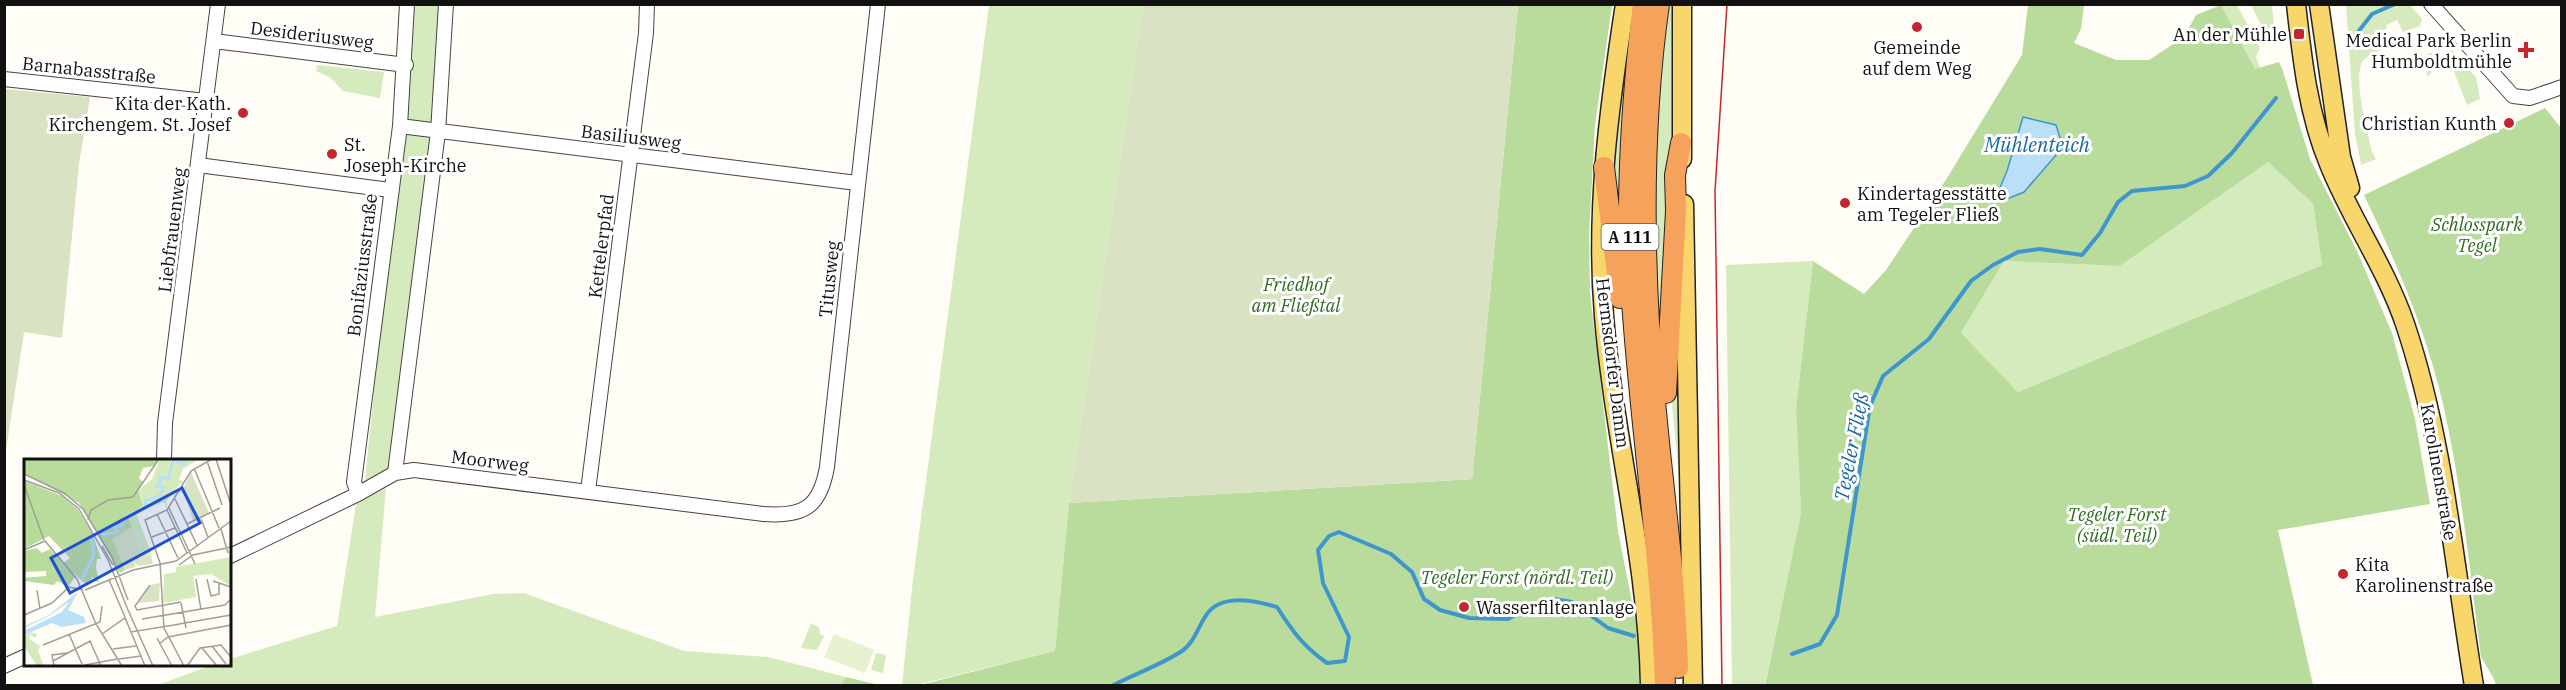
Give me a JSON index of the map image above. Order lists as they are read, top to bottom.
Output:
{
  "streets": {
    "highway": ["A 111"],
    "main road": ["Hermsdorfer Damm", "Karolinenstraße"],
    "street": [
      "Desideriusweg",
      "Barnabasstraße",
      "Basiliusweg",
      "Liebfrauenweg",
      "Kettelerpfad",
      "Bonifaziusstraße",
      "Titusweg",
      "Moorweg"
    ]
  },
  "crossings": [
    ["Desideriusweg", "Liebfrauenweg"],
    ["Desideriusweg", "Bonifaziusstraße"],
    ["Barnabasstraße", "Liebfrauenweg"],
    ["Basiliusweg", "Kettelerpfad"],
    ["Basiliusweg", "Bonifaziusstraße"],
    ["Basiliusweg", "Titusweg"],
    ["Kettelerpfad", "Moorweg"],
    ["Bonifaziusstraße", "Moorweg"],
    ["Titusweg", "Moorweg"]
  ],
  "water": ["Mühlenteich", "Tegeler Fließ"],
  "parks": [
    "Schlosspark Tegel",
    "Friedhof am Fließtal",
    "Tegeler Forst (südl. Teil)",
    "Tegeler Forst (nördl. Teil)"
  ],
  "places": {
    "other": [
      "Gemeinde auf dem Weg",
      "Kita der Kath. Kirchengem. St. Josef",
      "Christian Kunth",
      "St. Joseph-Kirche",
      "Kindertagesstätte am Tegeler Fließ",
      "Kita Karolinenstraße",
      "Wasserfilteranlage"
    ],
    "transit": ["An der Mühle"],
    "health": ["Medical Park Berlin Humboldtmühle"]
  }
}
